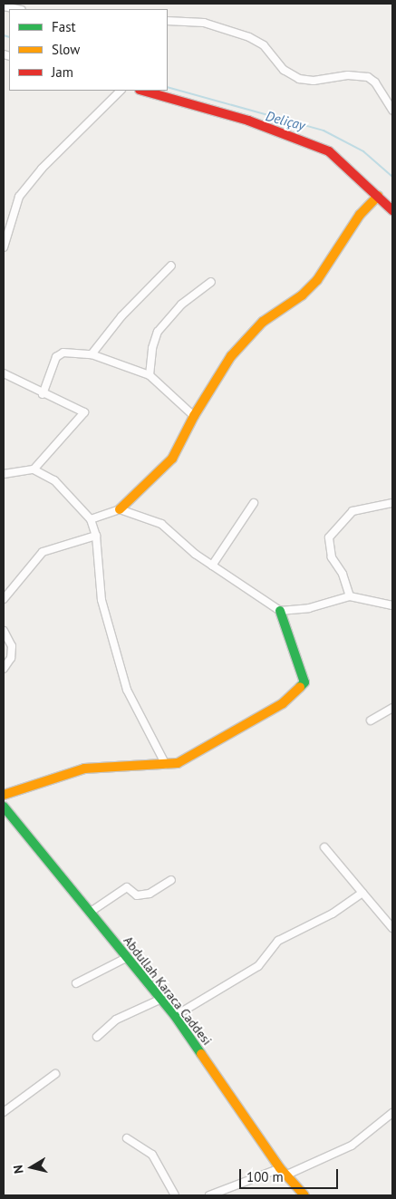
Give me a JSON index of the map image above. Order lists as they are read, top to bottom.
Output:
{
  "streets": {
    "street": ["Abdullah Karaca Caddesi"]
  },
  "water": ["Deliçay"],
  "legend": ["Fast", "Slow", "Jam"],
  "scale_bar": "100 m",
  "north": "left"
}
